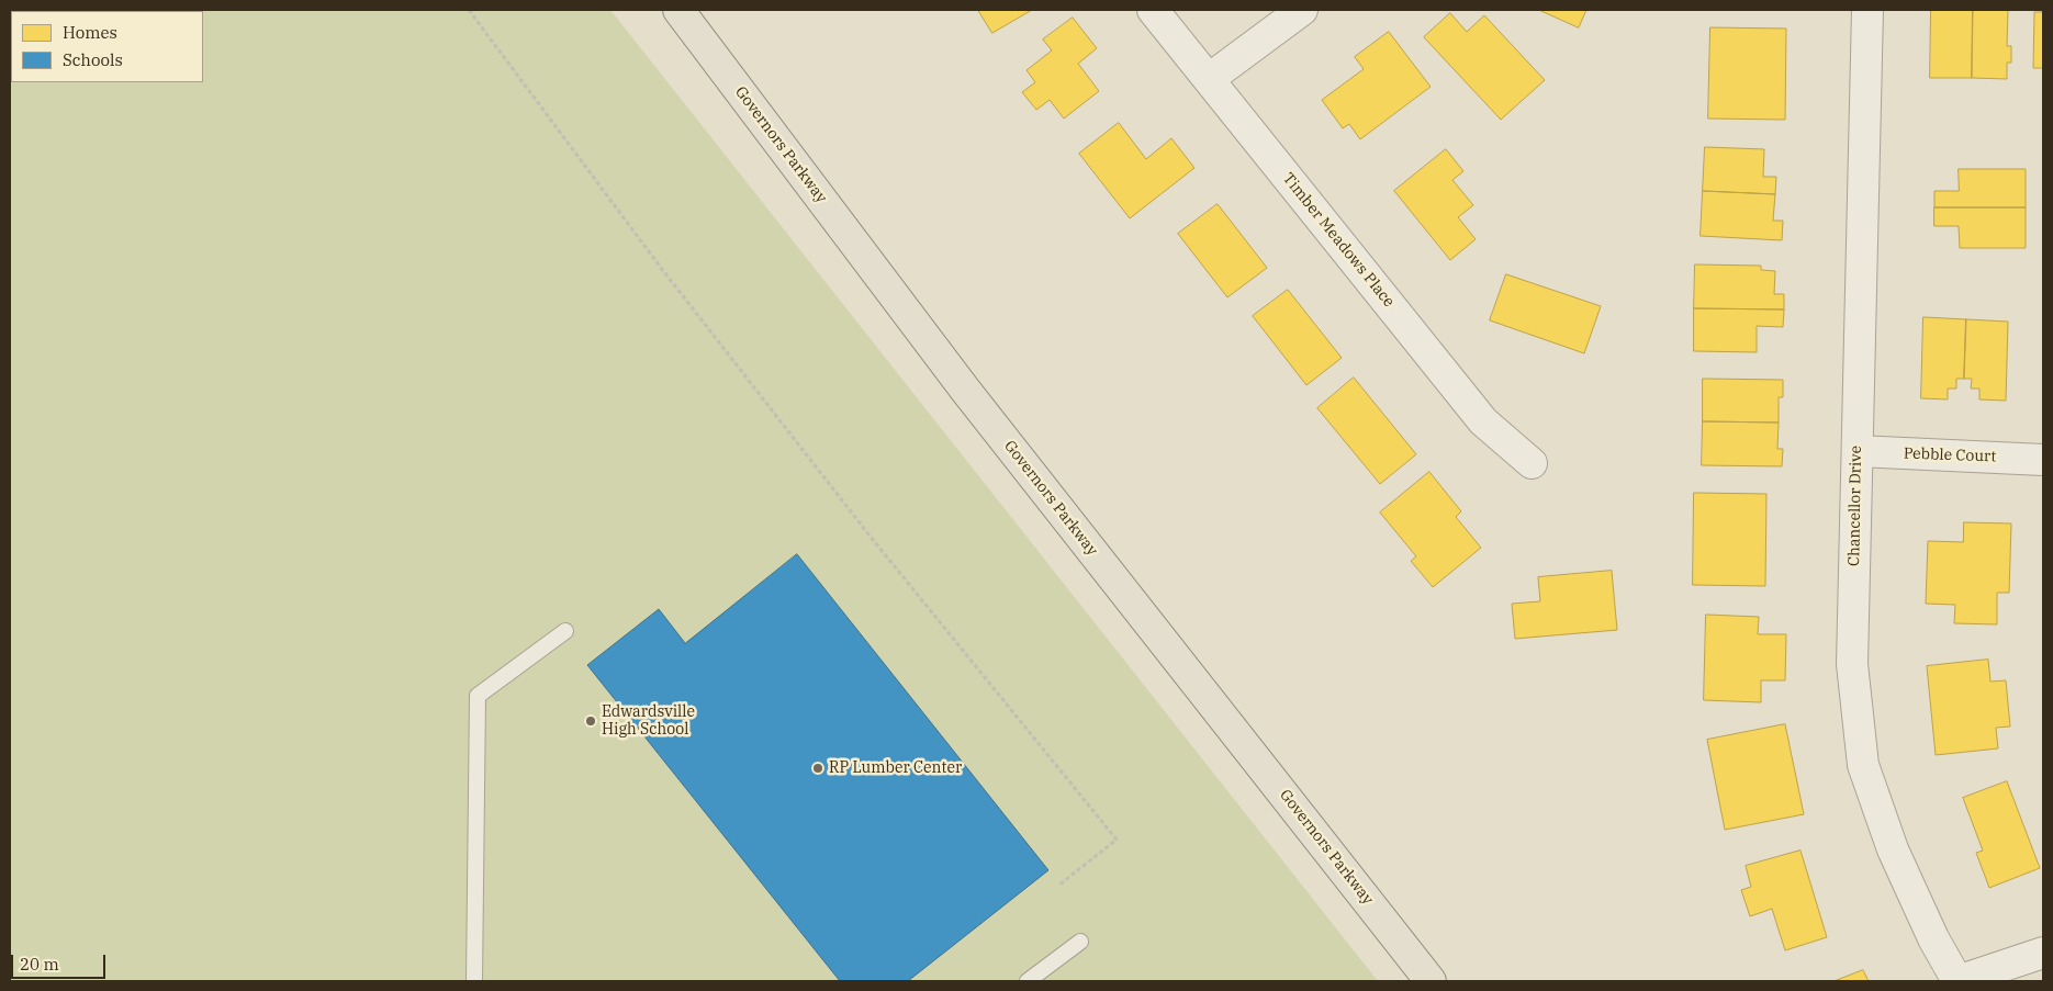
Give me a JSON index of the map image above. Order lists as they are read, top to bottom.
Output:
{
  "streets": {
    "main road": ["Governors Parkway"],
    "street": ["Timber Meadows Place", "Pebble Court", "Chancellor Drive"]
  },
  "crossings": [
    ["Pebble Court", "Chancellor Drive"]
  ],
  "places": ["Edwardsville High School", "RP Lumber Center"],
  "legend": ["Homes", "Schools"],
  "scale_bar": "20 m"
}
